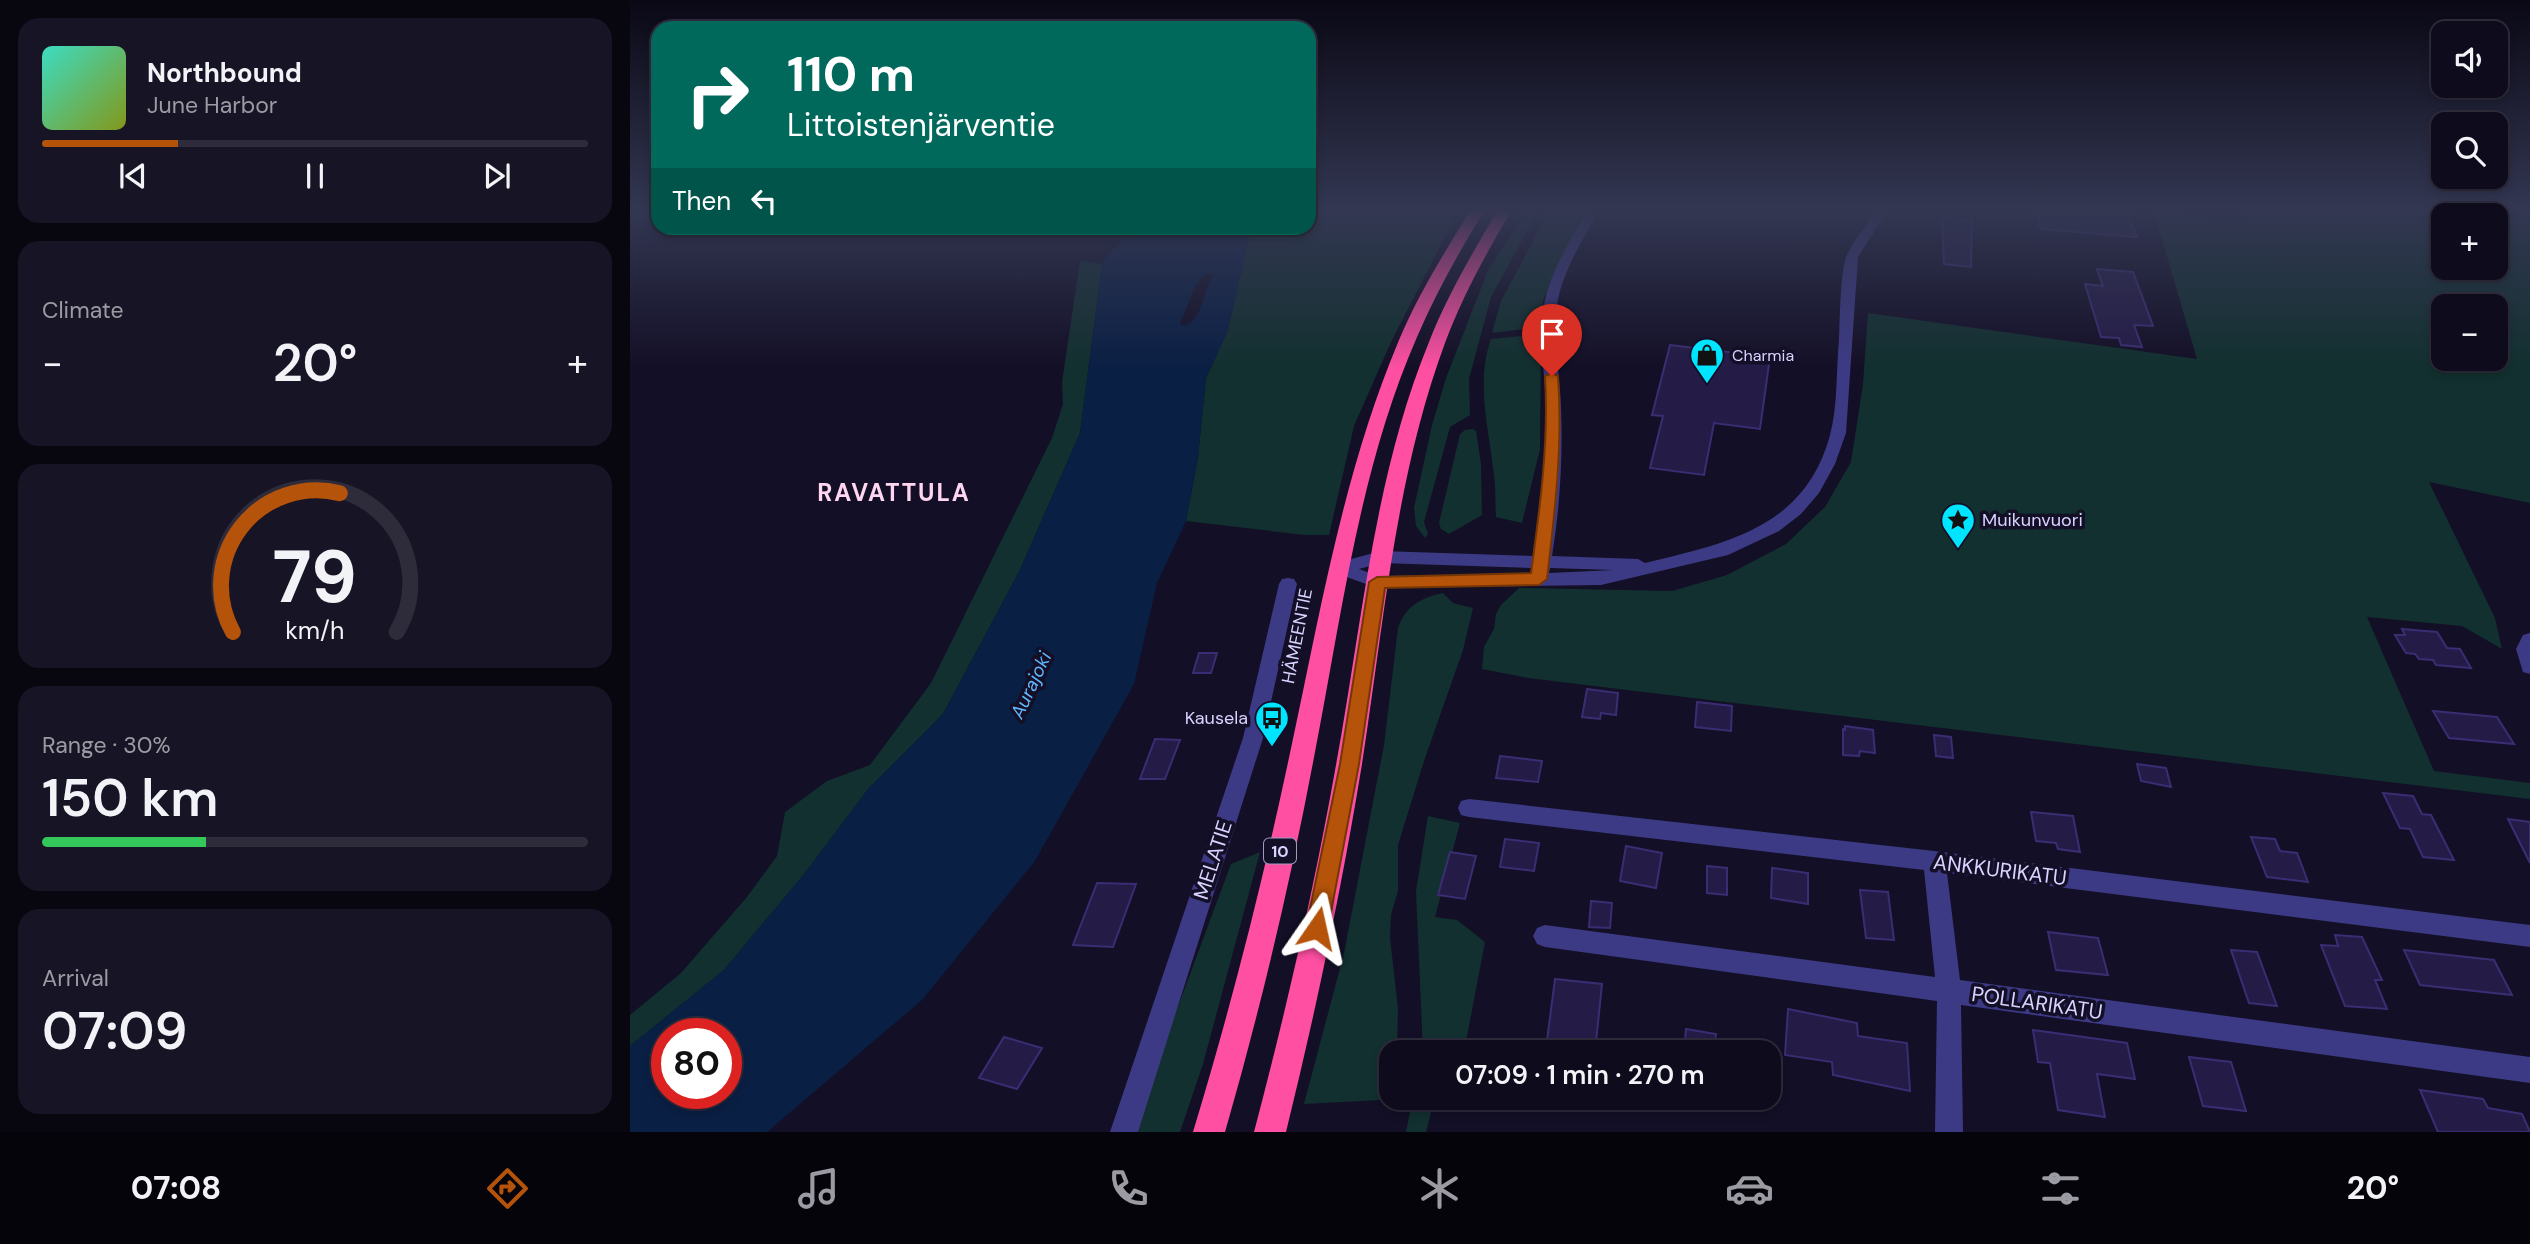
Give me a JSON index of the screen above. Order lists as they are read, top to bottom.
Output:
{
  "streets": {
    "highway": ["HÄMEENTIE", "10"],
    "street": ["MELATIE", "ANKKURIKATU", "POLLARIKATU"]
  },
  "districts": ["RAVATTULA"],
  "water": ["Aurajoki"],
  "places": {
    "shop": ["Charmia"],
    "place": ["Muikunvuori"],
    "bus stop": ["Kausela"]
  },
  "page": {
    "map_buttons": ["+", "−"],
    "turn": ["110 m", "Littoistenjärventie"],
    "song": ["Northbound", "June Harbor"],
    "then": "Then",
    "tile": [
      "Climate",
      ["Range · 30%", "150 km"],
      ["Arrival", "07:09"]
    ],
    "heat": ["−", "20°", "+"],
    "limit": "80",
    "trip": "07:09 · 1 min · 270 m",
    "tabs": ["07:08", "20°"],
    "gauge": ["79", "km/h"]
  }
}
